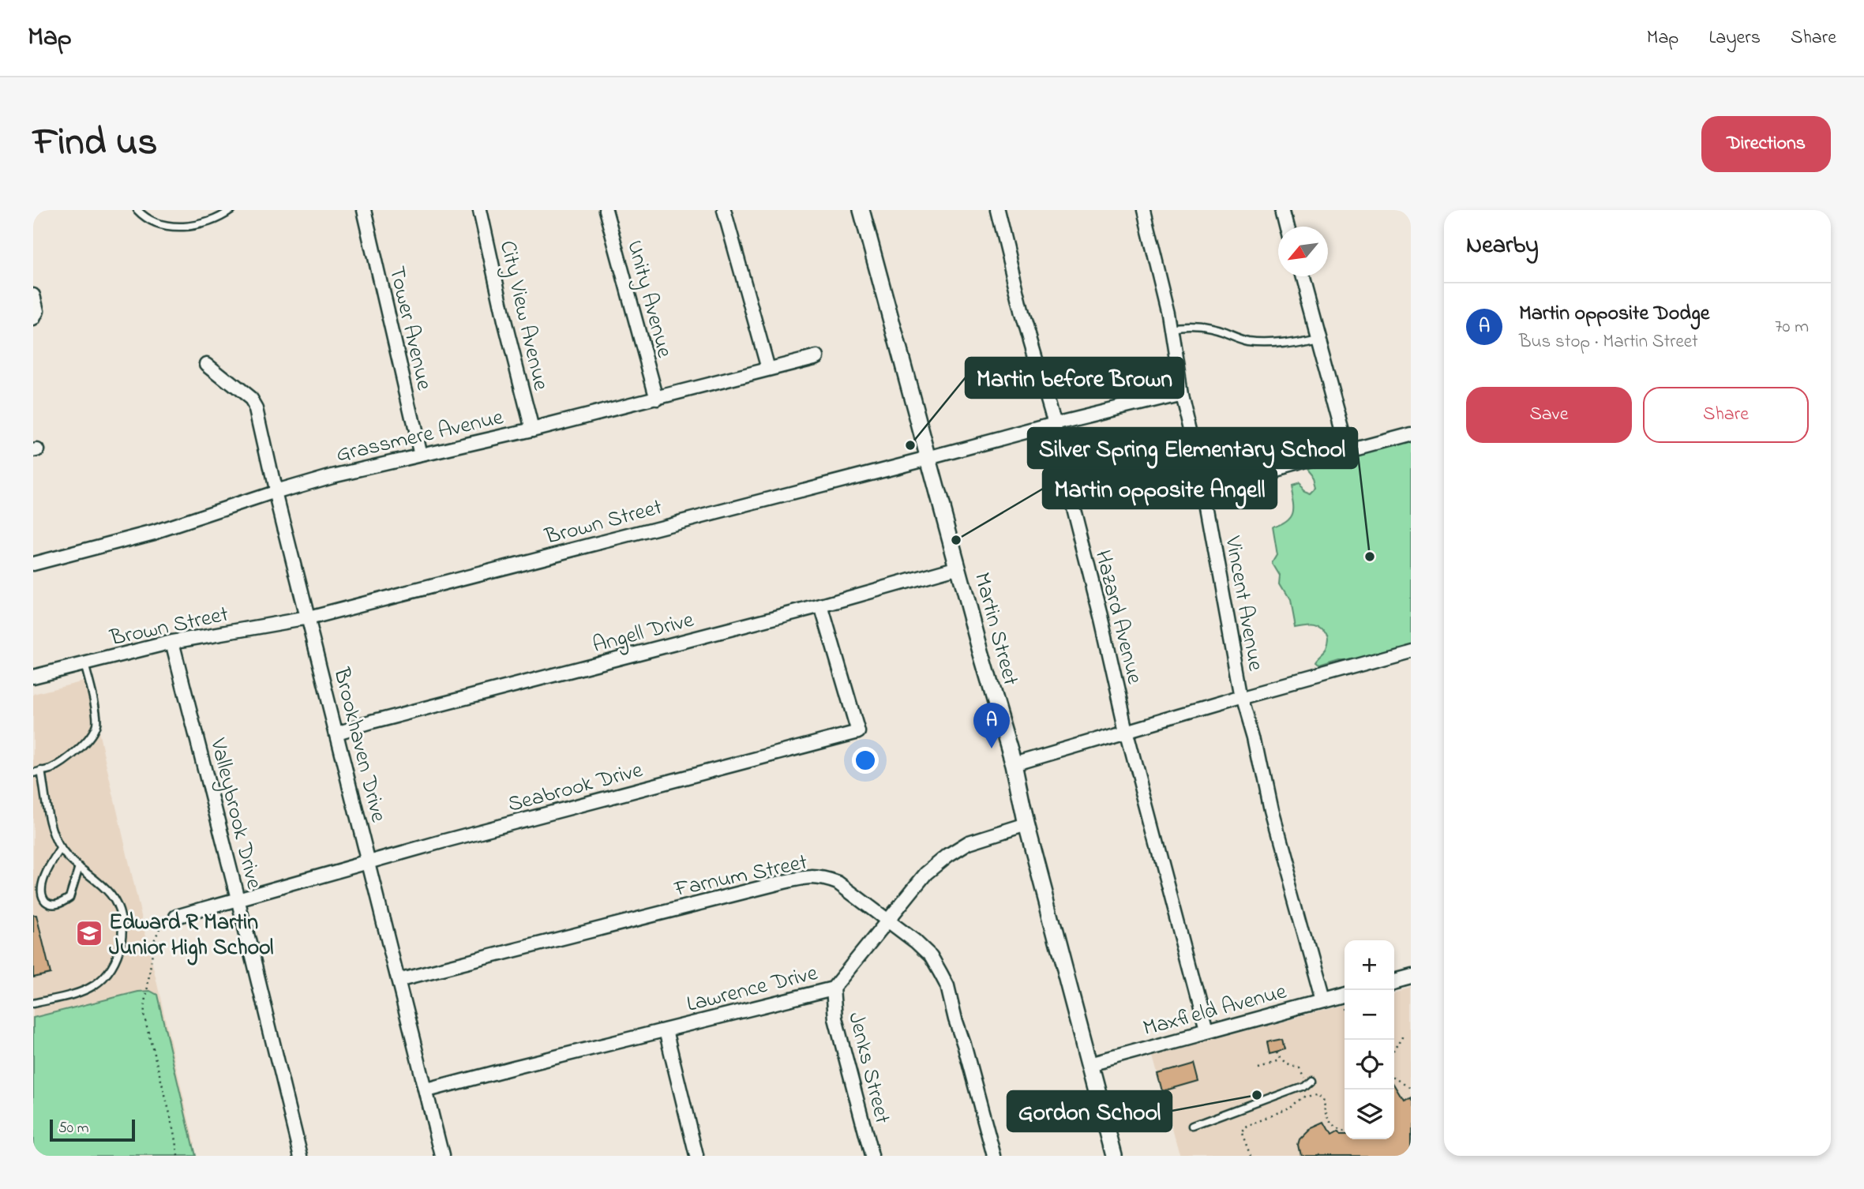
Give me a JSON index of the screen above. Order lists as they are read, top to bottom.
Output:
{
  "streets": {
    "street": [
      "Unity Avenue",
      "City View Avenue",
      "Tower Avenue",
      "Grassmere Avenue",
      "Brown Street",
      "Vincent Avenue",
      "Hazard Avenue",
      "Martin Street",
      "Angell Drive",
      "Brookhaven Drive",
      "Seabrook Drive",
      "Valleybrook Drive",
      "Farnum Street",
      "Lawrence Drive",
      "Maxfield Avenue",
      "Jenks Street"
    ]
  },
  "crossings": [
    ["Unity Avenue", "Grassmere Avenue"],
    ["City View Avenue", "Grassmere Avenue"],
    ["Tower Avenue", "Grassmere Avenue"],
    ["Grassmere Avenue", "Brookhaven Drive"],
    ["Brown Street", "Vincent Avenue"],
    ["Brown Street", "Hazard Avenue"],
    ["Brown Street", "Martin Street"],
    ["Brown Street", "Brookhaven Drive"],
    ["Brown Street", "Valleybrook Drive"],
    ["Vincent Avenue", "Maxfield Avenue"],
    ["Hazard Avenue", "Maxfield Avenue"],
    ["Martin Street", "Angell Drive"],
    ["Martin Street", "Lawrence Drive"],
    ["Martin Street", "Maxfield Avenue"],
    ["Angell Drive", "Brookhaven Drive"],
    ["Angell Drive", "Seabrook Drive"],
    ["Brookhaven Drive", "Seabrook Drive"],
    ["Brookhaven Drive", "Farnum Street"],
    ["Brookhaven Drive", "Lawrence Drive"],
    ["Seabrook Drive", "Valleybrook Drive"],
    ["Farnum Street", "Lawrence Drive"],
    ["Lawrence Drive", "Jenks Street"]
  ],
  "places": {
    "other": [
      "Martin before Brown",
      "Martin opposite Angell",
      "Silver Spring Elementary School",
      "Gordon School"
    ],
    "school or university": ["Edward R Martin Junior High School"]
  },
  "scale_bar": "50 m",
  "north": "bottom left",
  "page": {
    "header": "Map",
    "nav": ["Map", "Layers", "Share"],
    "title": "Find us",
    "buttons": [
      "Directions",
      ["Save", "Share"]
    ],
    "heading": "Nearby",
    "list": [
      {
        "mark": "A",
        "name": "Martin opposite Dodge",
        "note": "Bus stop · Martin Street",
        "value": "70 m"
      }
    ],
    "pins": "A",
    "map_buttons": ["+", "−"],
    "scale": "50 m"
  }
}
